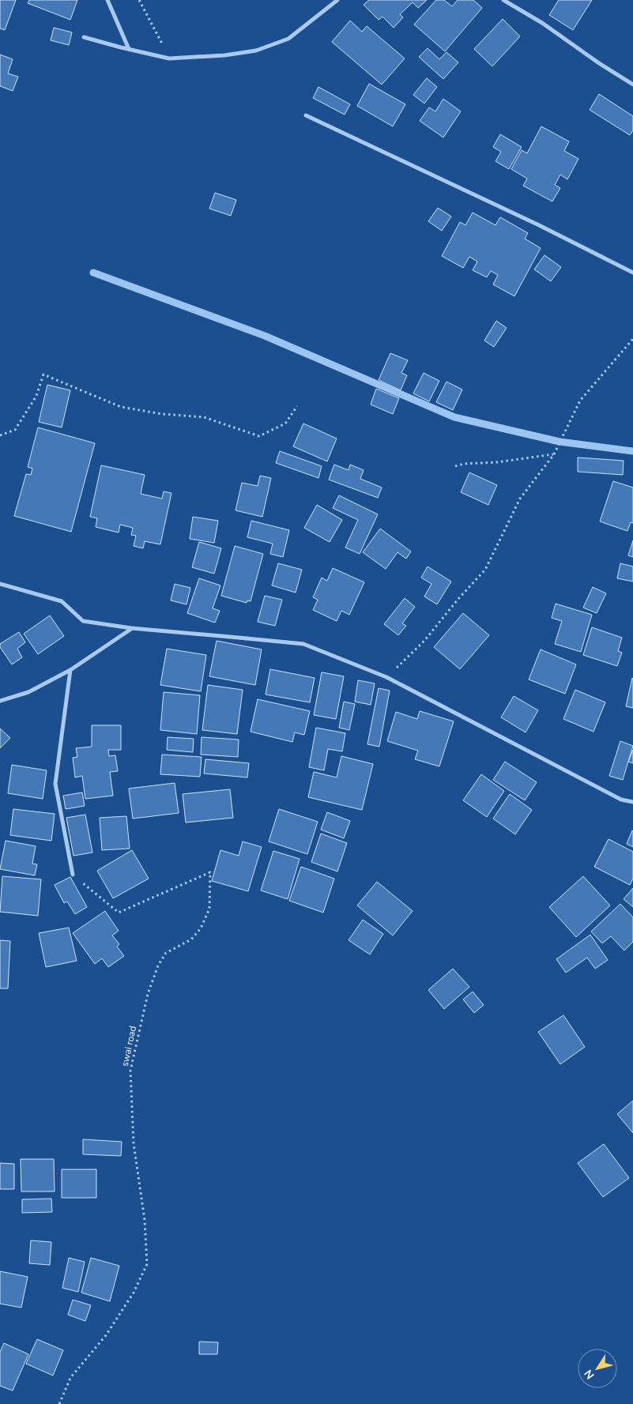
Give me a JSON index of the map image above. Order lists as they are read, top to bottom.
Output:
{
  "streets": {
    "path": ["swai road"]
  },
  "north": "bottom left"
}
